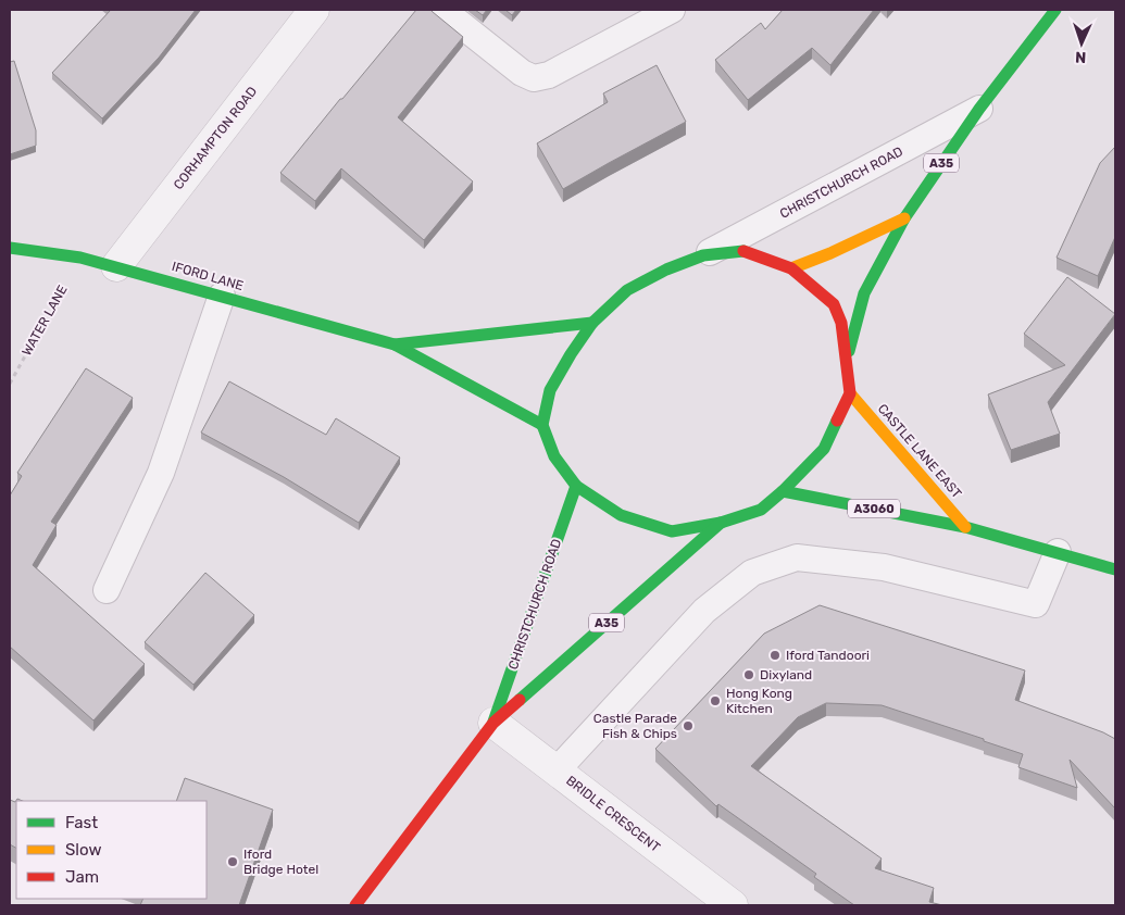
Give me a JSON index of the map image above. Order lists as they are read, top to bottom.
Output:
{
  "streets": {
    "main road": [
      "A35",
      "CHRISTCHURCH ROAD",
      "IFORD LANE",
      "CASTLE LANE EAST",
      "A3060"
    ],
    "street": ["CORHAMPTON ROAD", "BRIDLE CRESCENT"],
    "path": ["WATER LANE"]
  },
  "crossings": [
    ["CORHAMPTON ROAD", "IFORD LANE"],
    ["CHRISTCHURCH ROAD", "BRIDLE CRESCENT"],
    ["IFORD LANE", "WATER LANE"],
    ["CASTLE LANE EAST", "A3060"]
  ],
  "places": [
    "Iford Tandoori",
    "Dixyland",
    "Hong Kong Kitchen",
    "Castle Parade Fish & Chips",
    "Iford Bridge Hotel"
  ],
  "legend": ["Fast", "Slow", "Jam"],
  "north": "bottom"
}
